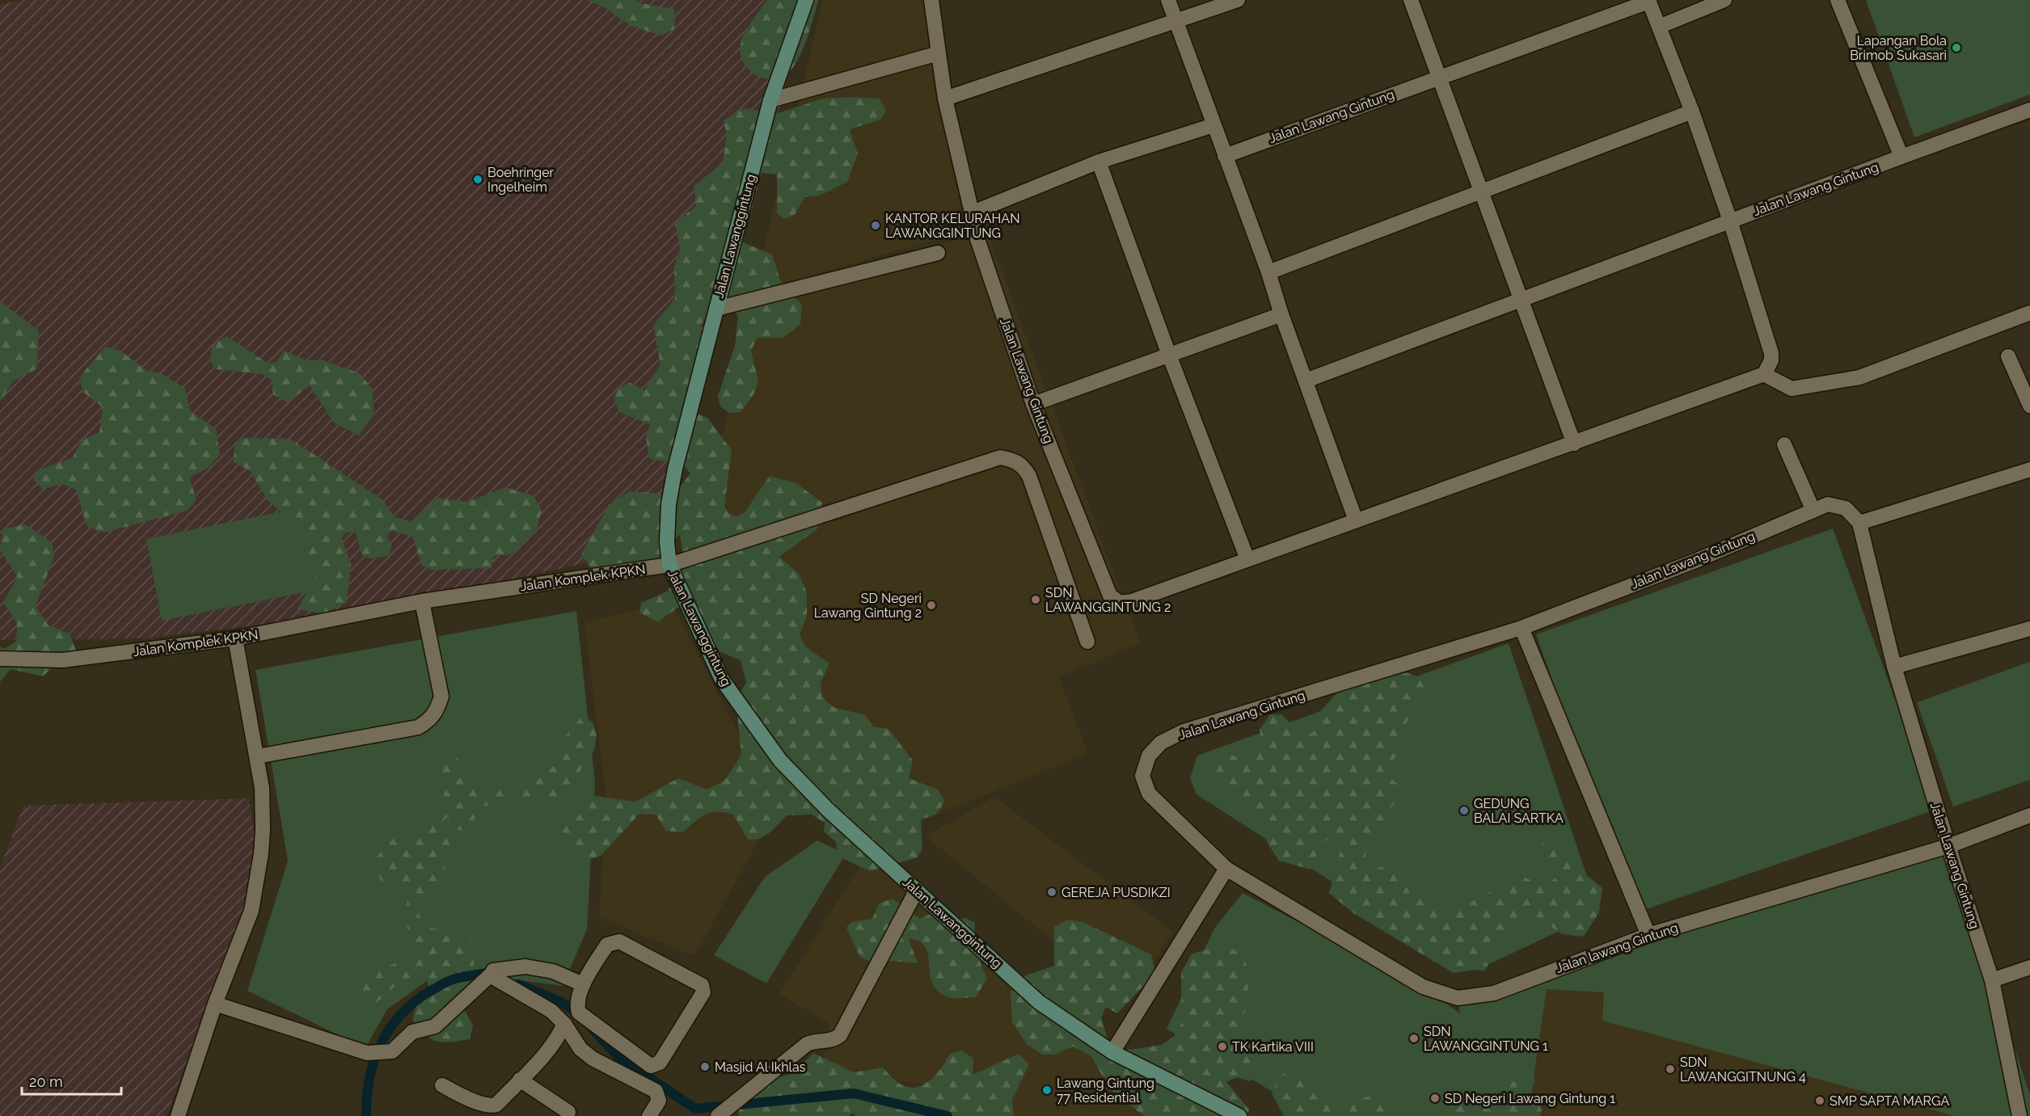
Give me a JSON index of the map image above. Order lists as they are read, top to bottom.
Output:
{
  "streets": {
    "main road": ["Jalan Lawanggintung"],
    "street": ["Jalan Lawang Gintung", "Jalan Komplek KPKN", "Jalan lawang Gintung"]
  },
  "crossings": [
    ["Jalan Lawang Gintung", "Jalan lawang Gintung"],
    ["Jalan Lawanggintung", "Jalan Komplek KPKN"]
  ],
  "places": [
    "Lapangan Bola Brimob Sukasari",
    "Boehringer Ingelheim",
    "KANTOR KELURAHAN LAWANGGINTUNG",
    "SDN LAWANGGINTUNG 2",
    "SD Negeri Lawang Gintung 2",
    "GEDUNG BALAI SARTKA",
    "GEREJA PUSDIKZI",
    "SDN LAWANGGINTUNG 1",
    "TK Kartika VIII",
    "Masjid Al Ikhlas",
    "SDN LAWANGGITNUNG 4",
    "Lawang Gintung 77 Residential",
    "SD Negeri Lawang Gintung 1",
    "SMP SAPTA MARGA"
  ],
  "scale_bar": "20 m"
}
